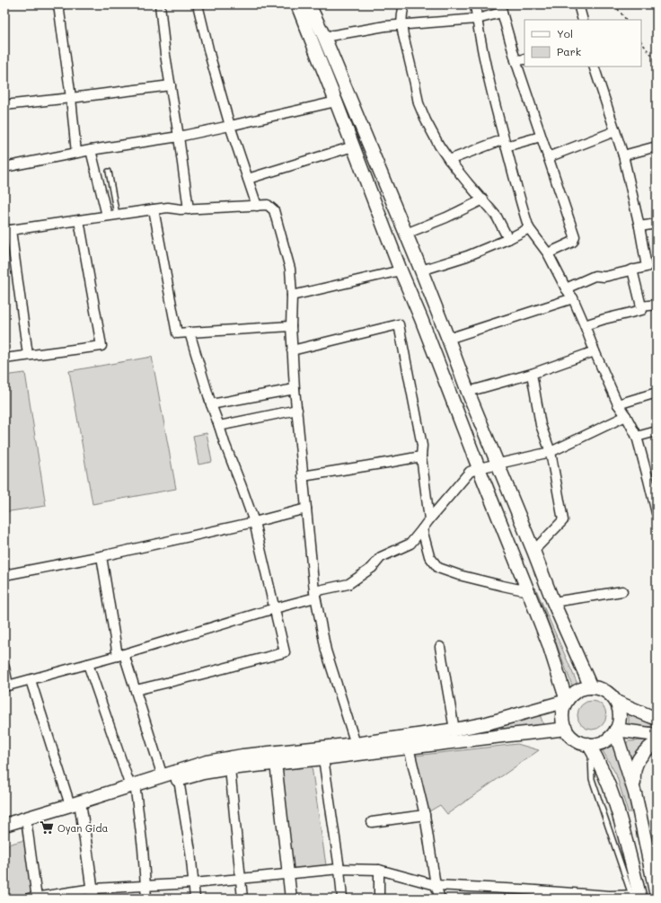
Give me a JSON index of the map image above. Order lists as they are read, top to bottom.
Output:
{
  "places": {
    "supermarket": ["Oyan Gida"]
  },
  "legend": ["Yol", "Park"]
}
